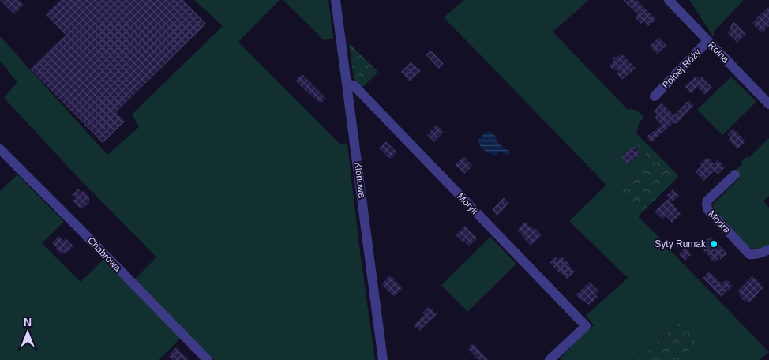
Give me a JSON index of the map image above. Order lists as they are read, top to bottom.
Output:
{
  "streets": {
    "street": [
      "Rolna",
      "Polnej Róży",
      "Klonowa",
      "Motyli",
      "Modra",
      "Chabrowa"
    ]
  },
  "crossings": [
    ["Rolna", "Polnej Róży"],
    ["Klonowa", "Motyli"]
  ],
  "places": ["Syty Rumak"],
  "north": "top"
}
